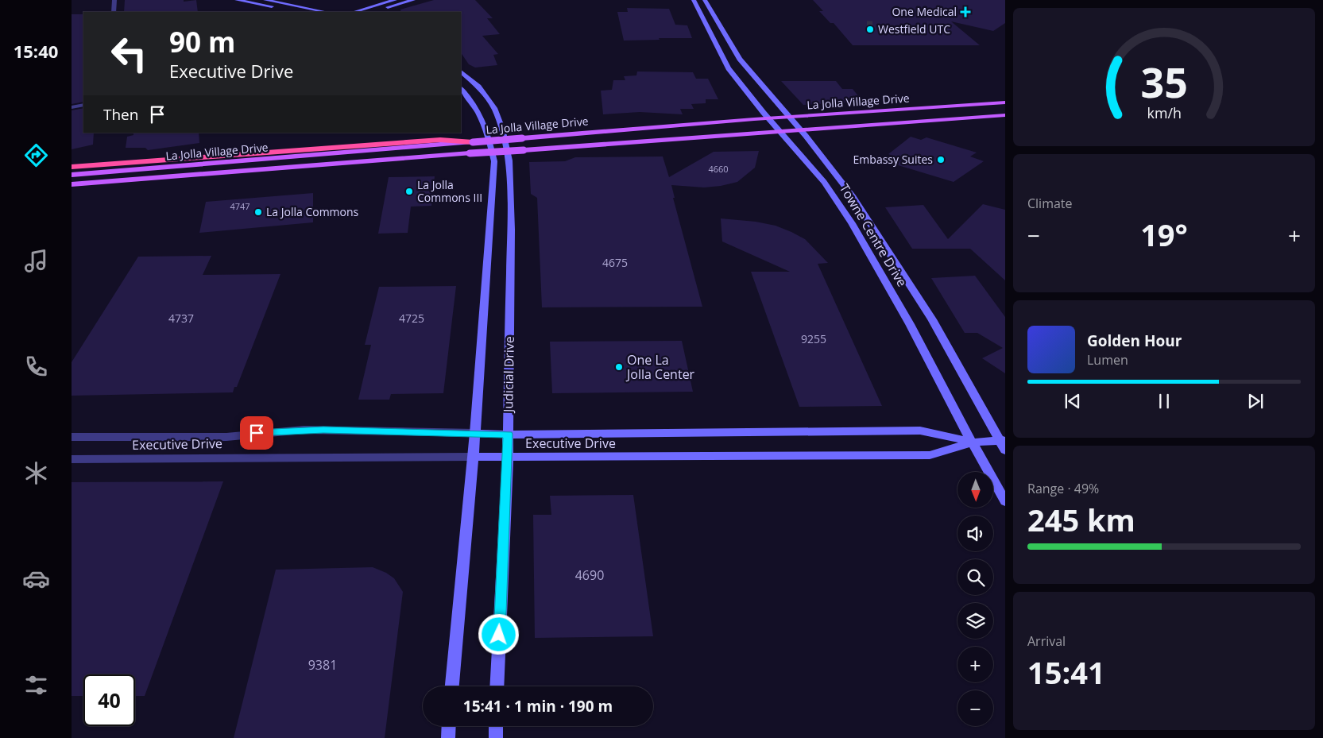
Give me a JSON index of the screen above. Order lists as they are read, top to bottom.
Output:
{
  "streets": {
    "main road": ["La Jolla Village Drive"],
    "street": ["Towne Centre Drive", "Judicial Drive", "Executive Drive"]
  },
  "crossings": [
    ["La Jolla Village Drive", "Towne Centre Drive"],
    ["Towne Centre Drive", "Executive Drive"],
    ["Judicial Drive", "Executive Drive"]
  ],
  "places": {
    "health": ["One Medical"],
    "other": [
      "Westfield UTC",
      "Embassy Suites",
      "La Jolla Commons III",
      "La Jolla Commons",
      "One La Jolla Center"
    ]
  },
  "house_numbers": [
    "4660",
    "4747",
    "4675",
    "4737",
    "4725",
    "9255",
    "4690",
    "9381"
  ],
  "north": "bottom",
  "page": {
    "tabs": "15:40",
    "turn": ["90 m", "Executive Drive"],
    "then": "Then",
    "tile": [
      "Climate",
      ["Range · 49%", "245 km"],
      ["Arrival", "15:41"]
    ],
    "heat": ["−", "19°", "+"],
    "song": ["Golden Hour", "Lumen"],
    "map_buttons": ["+", "−"],
    "limit": "40",
    "trip": "15:41 · 1 min · 190 m",
    "gauge": ["35", "km/h"]
  }
}
